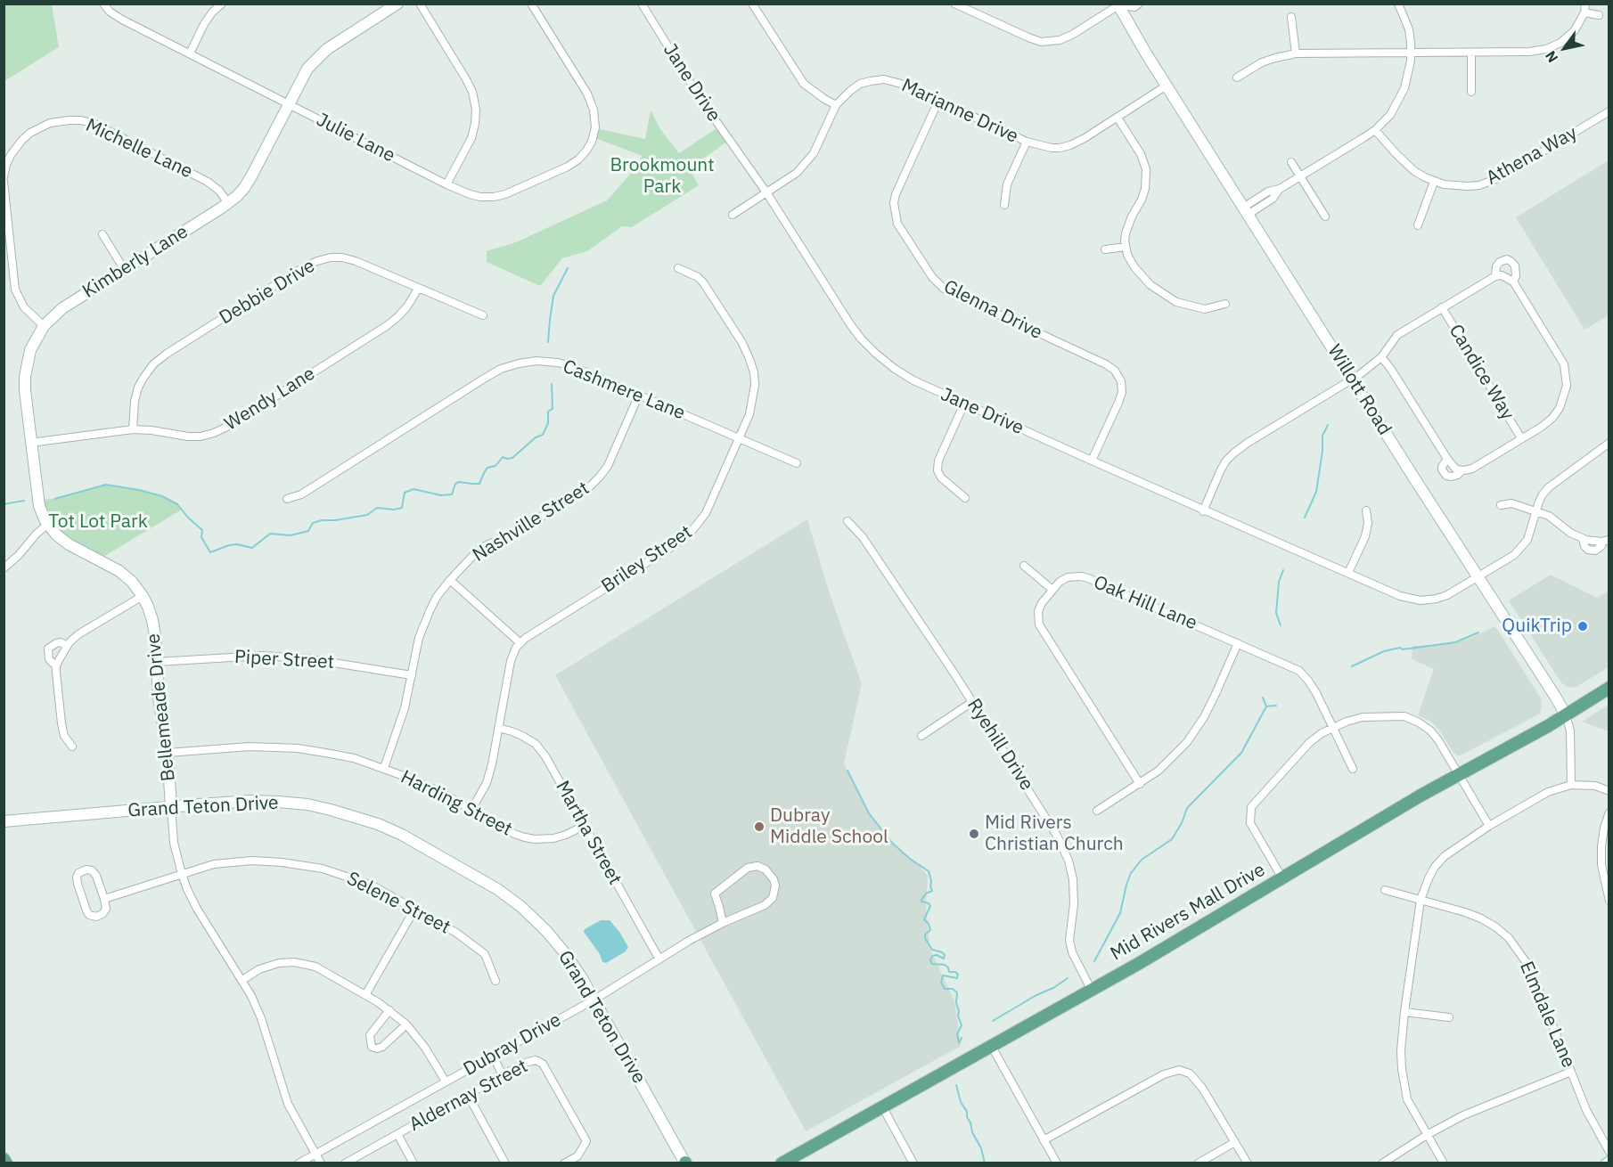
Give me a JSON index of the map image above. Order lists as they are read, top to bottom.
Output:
{
  "streets": {
    "main road": ["Mid Rivers Mall Drive"],
    "street": [
      "Jane Drive",
      "Marianne Drive",
      "Julie Lane",
      "Michelle Lane",
      "Athena Way",
      "Kimberly Lane",
      "Debbie Drive",
      "Glenna Drive",
      "Candice Way",
      "Cashmere Lane",
      "Willott Road",
      "Wendy Lane",
      "Nashville Street",
      "Briley Street",
      "Oak Hill Lane",
      "Piper Street",
      "Bellemeade Drive",
      "Ryehill Drive",
      "Harding Street",
      "Grand Teton Drive",
      "Martha Street",
      "Selene Street",
      "Elmdale Lane",
      "Dubray Drive",
      "Aldernay Street"
    ]
  },
  "crossings": [
    ["Jane Drive", "Marianne Drive"],
    ["Jane Drive", "Glenna Drive"],
    ["Jane Drive", "Willott Road"],
    ["Marianne Drive", "Glenna Drive"],
    ["Marianne Drive", "Willott Road"],
    ["Julie Lane", "Kimberly Lane"],
    ["Michelle Lane", "Kimberly Lane"],
    ["Kimberly Lane", "Wendy Lane"],
    ["Kimberly Lane", "Bellemeade Drive"],
    ["Debbie Drive", "Wendy Lane"],
    ["Cashmere Lane", "Nashville Street"],
    ["Cashmere Lane", "Briley Street"],
    ["Willott Road", "Mid Rivers Mall Drive"],
    ["Nashville Street", "Piper Street"],
    ["Nashville Street", "Harding Street"],
    ["Briley Street", "Harding Street"],
    ["Briley Street", "Martha Street"],
    ["Piper Street", "Bellemeade Drive"],
    ["Bellemeade Drive", "Harding Street"],
    ["Bellemeade Drive", "Grand Teton Drive"],
    ["Bellemeade Drive", "Selene Street"],
    ["Bellemeade Drive", "Dubray Drive"],
    ["Ryehill Drive", "Mid Rivers Mall Drive"],
    ["Harding Street", "Martha Street"],
    ["Grand Teton Drive", "Dubray Drive"],
    ["Martha Street", "Dubray Drive"]
  ],
  "parks": ["Brookmount Park", "Tot Lot Park"],
  "places": ["QuikTrip", "Dubray Middle School", "Mid Rivers Christian Church"],
  "north": "bottom left"
}
